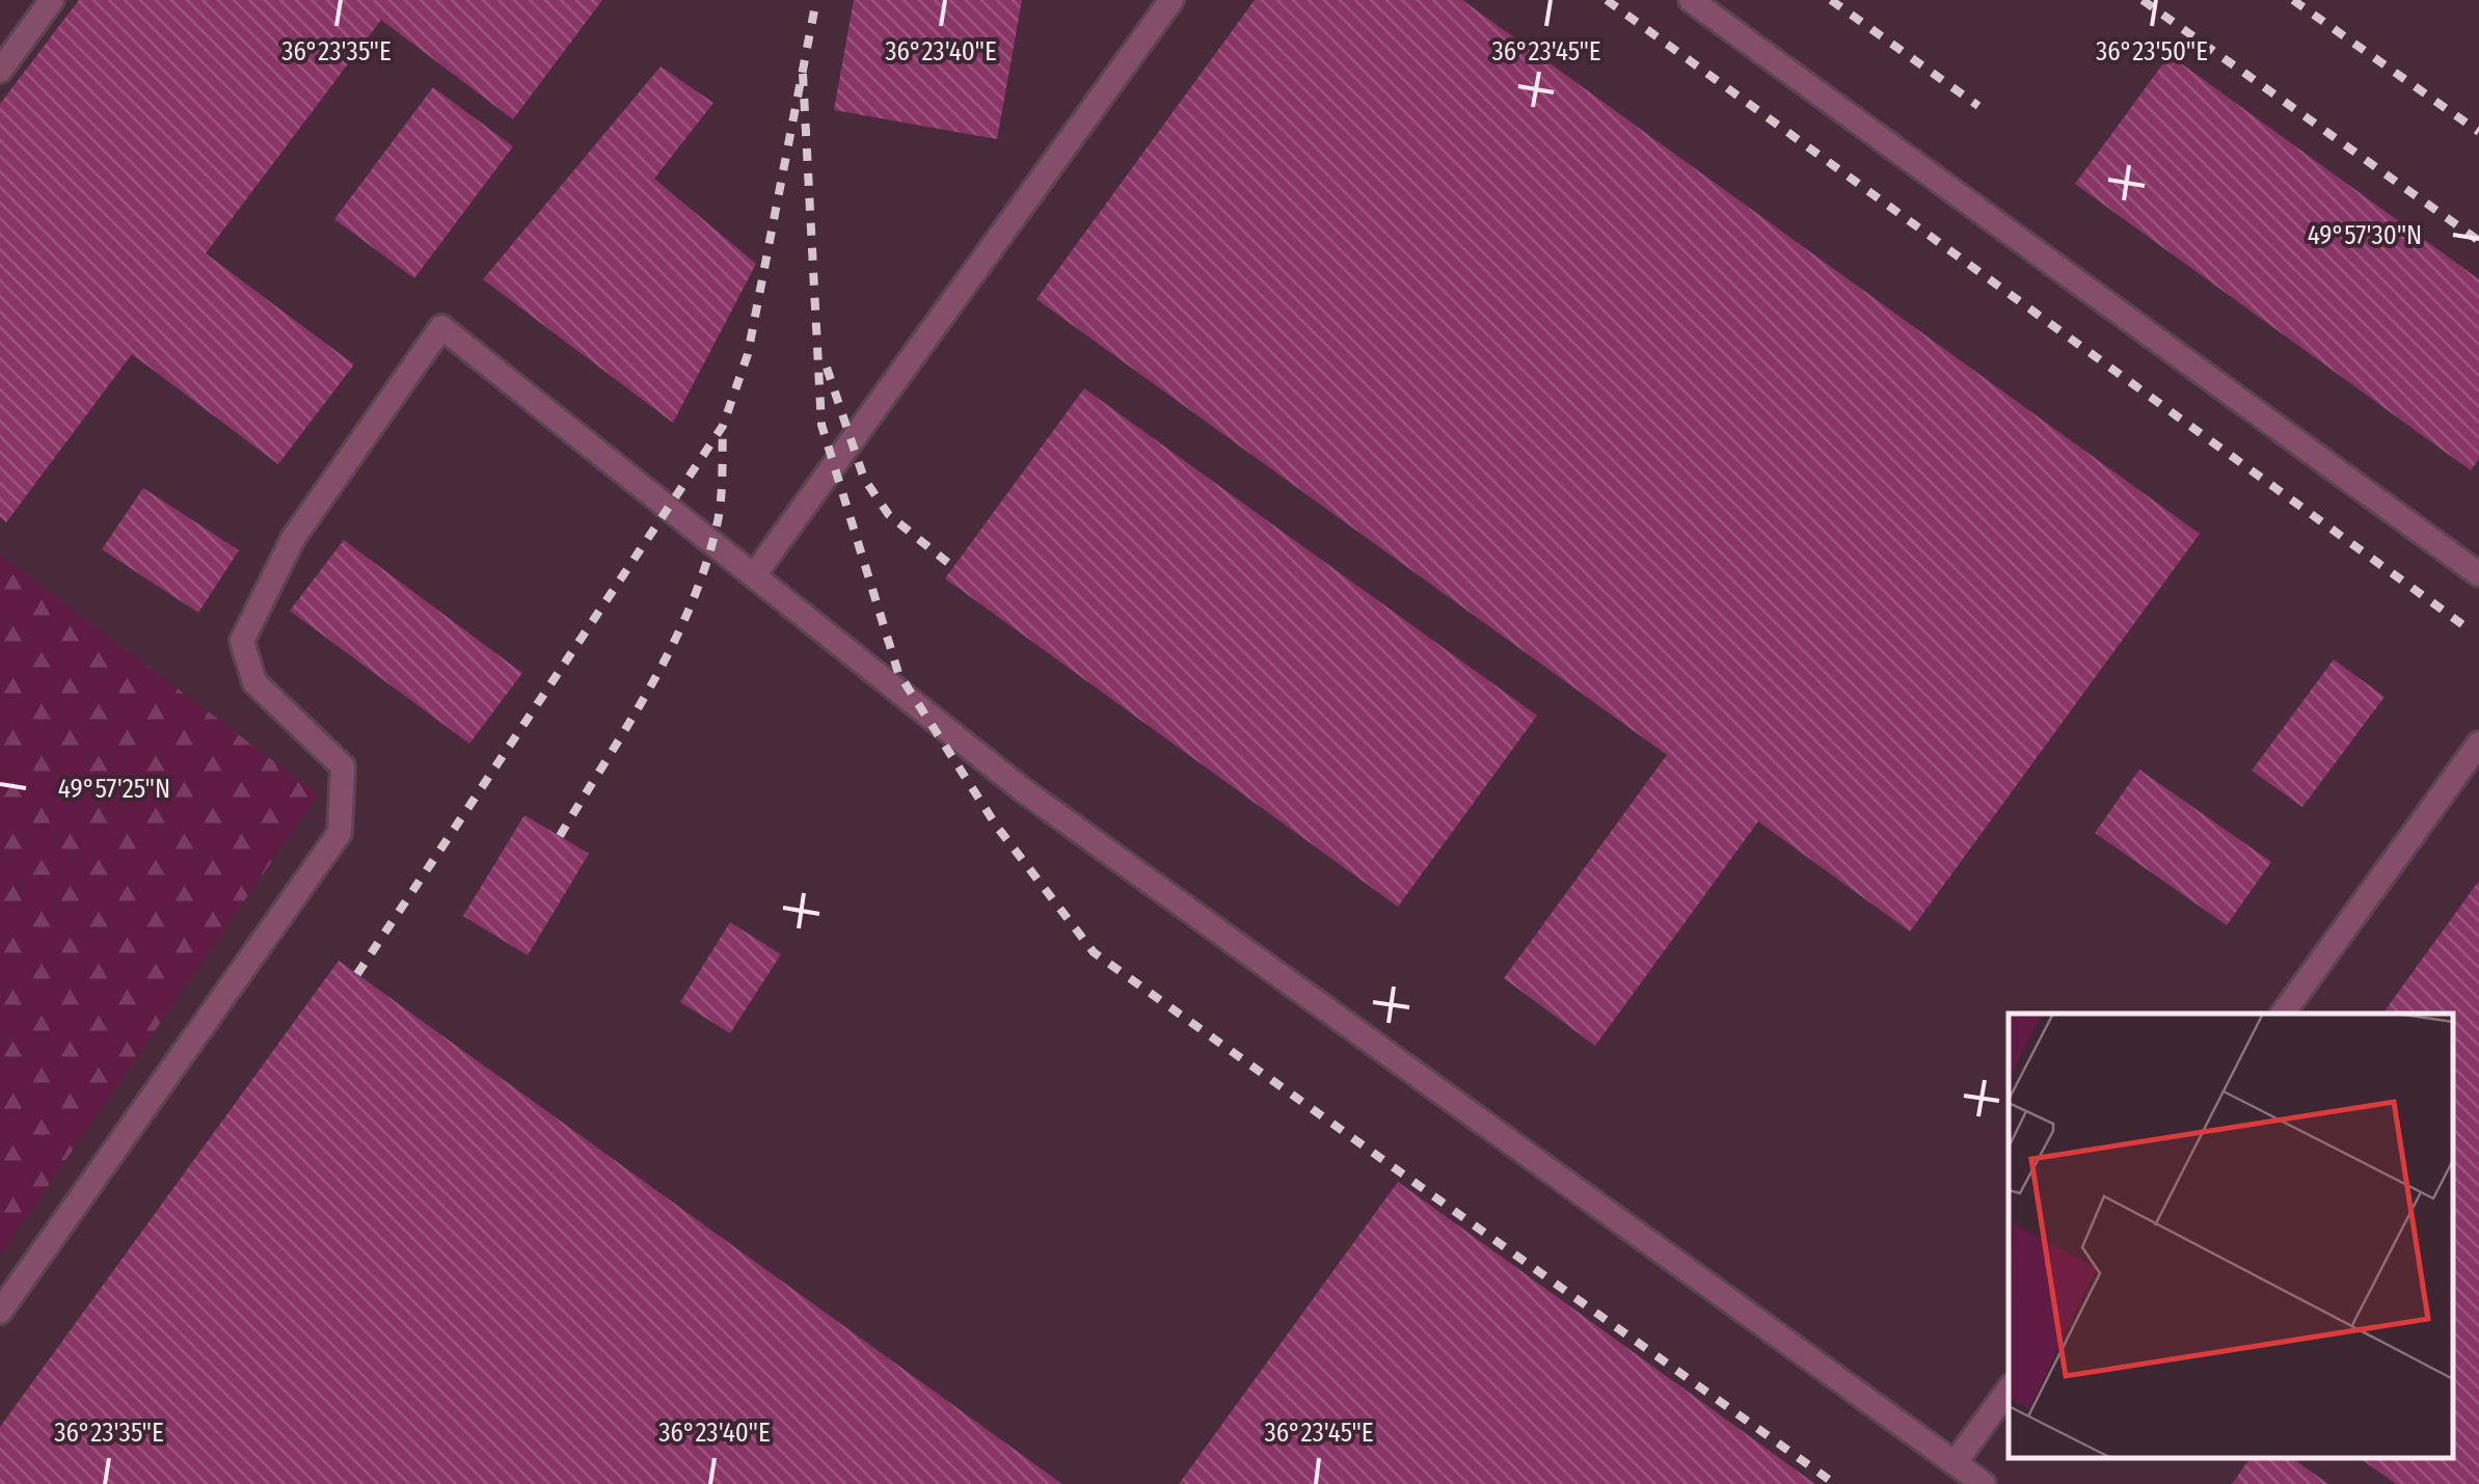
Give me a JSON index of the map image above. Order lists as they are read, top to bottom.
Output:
{
  "coordinates": [
    "36°23'35\"E",
    "36°23'40\"E",
    "36°23'45\"E",
    "36°23'50\"E",
    "49°57'30\"N",
    "49°57'25\"N"
  ]
}
